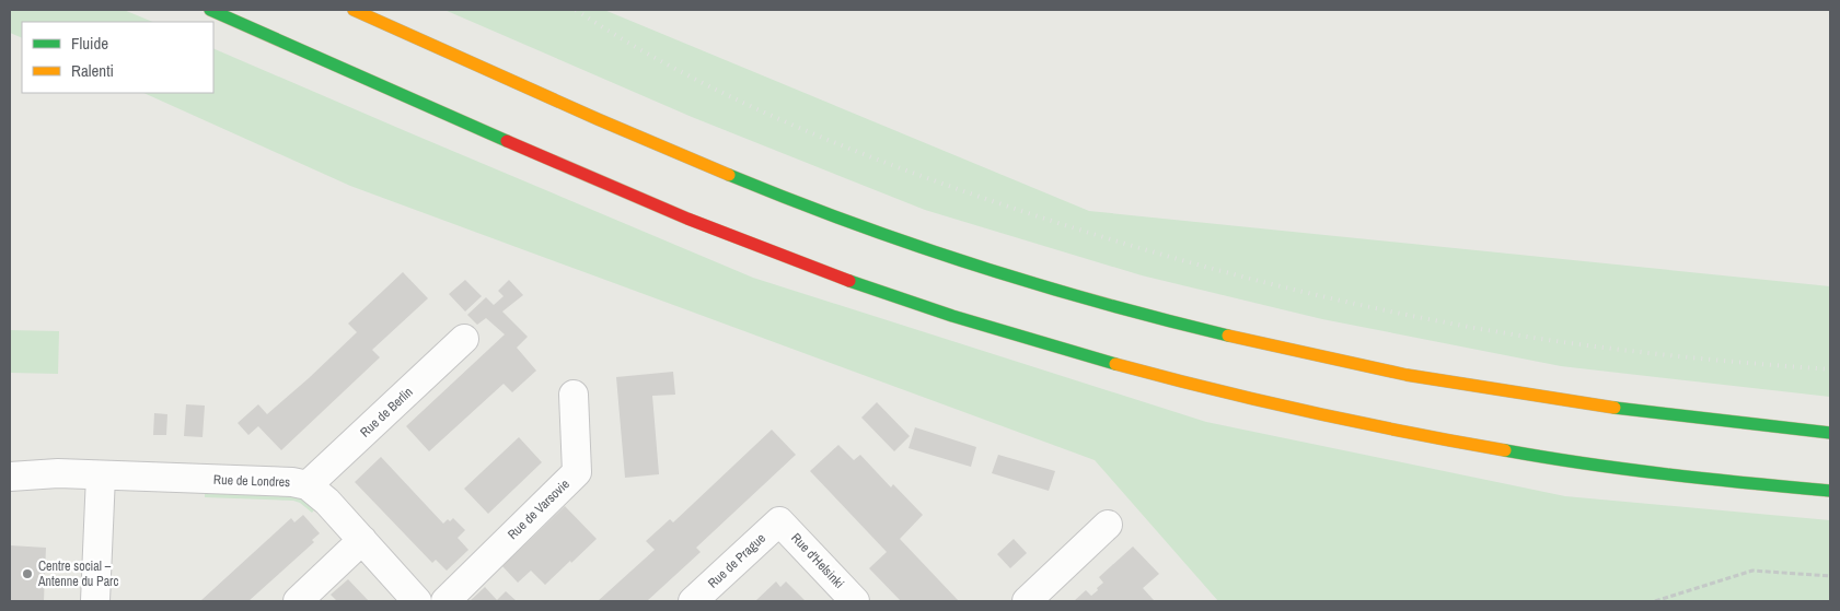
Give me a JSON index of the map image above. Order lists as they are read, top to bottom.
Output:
{
  "streets": {
    "street": [
      "Rue de Berlin",
      "Rue de Londres",
      "Rue de Varsovie",
      "Rue de Prague",
      "Rue d'Helsinki"
    ]
  },
  "crossings": [
    ["Rue de Berlin", "Rue de Londres"],
    ["Rue de Prague", "Rue d'Helsinki"]
  ],
  "places": ["Centre social – Antenne du Parc"],
  "legend": ["Fluide", "Ralenti"]
}
